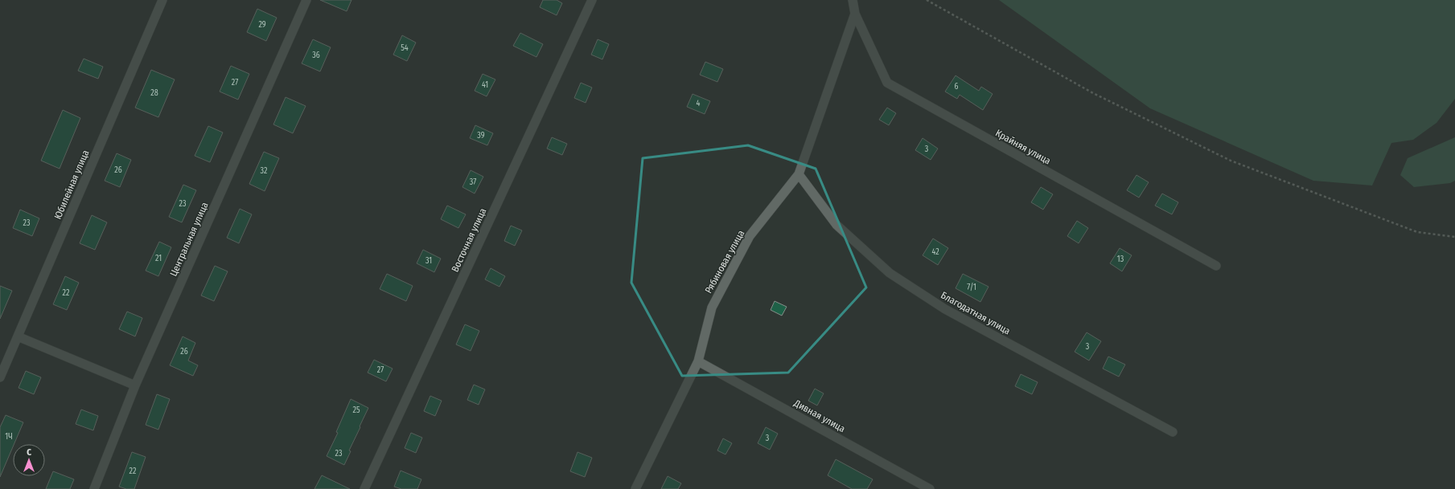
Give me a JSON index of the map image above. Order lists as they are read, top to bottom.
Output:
{
  "streets": {
    "street": [
      "Крайняя улица",
      "Юбилейная улица",
      "Центральная улица",
      "Восточная улица",
      "Рябиновая улица",
      "Благодатная улица",
      "Дивная улица"
    ]
  },
  "crossings": [
    ["Крайняя улица", "Рябиновая улица"],
    ["Рябиновая улица", "Благодатная улица"],
    ["Рябиновая улица", "Дивная улица"]
  ],
  "house_numbers": [
    "29",
    "54",
    "36",
    "27",
    "41",
    "6",
    "28",
    "4",
    "39",
    "3",
    "26",
    "32",
    "37",
    "23",
    "23",
    "42",
    "21",
    "13",
    "31",
    "7/1",
    "22",
    "3",
    "26",
    "27",
    "25",
    "1Ч",
    "3",
    "23",
    "22"
  ],
  "north": "top"
}
